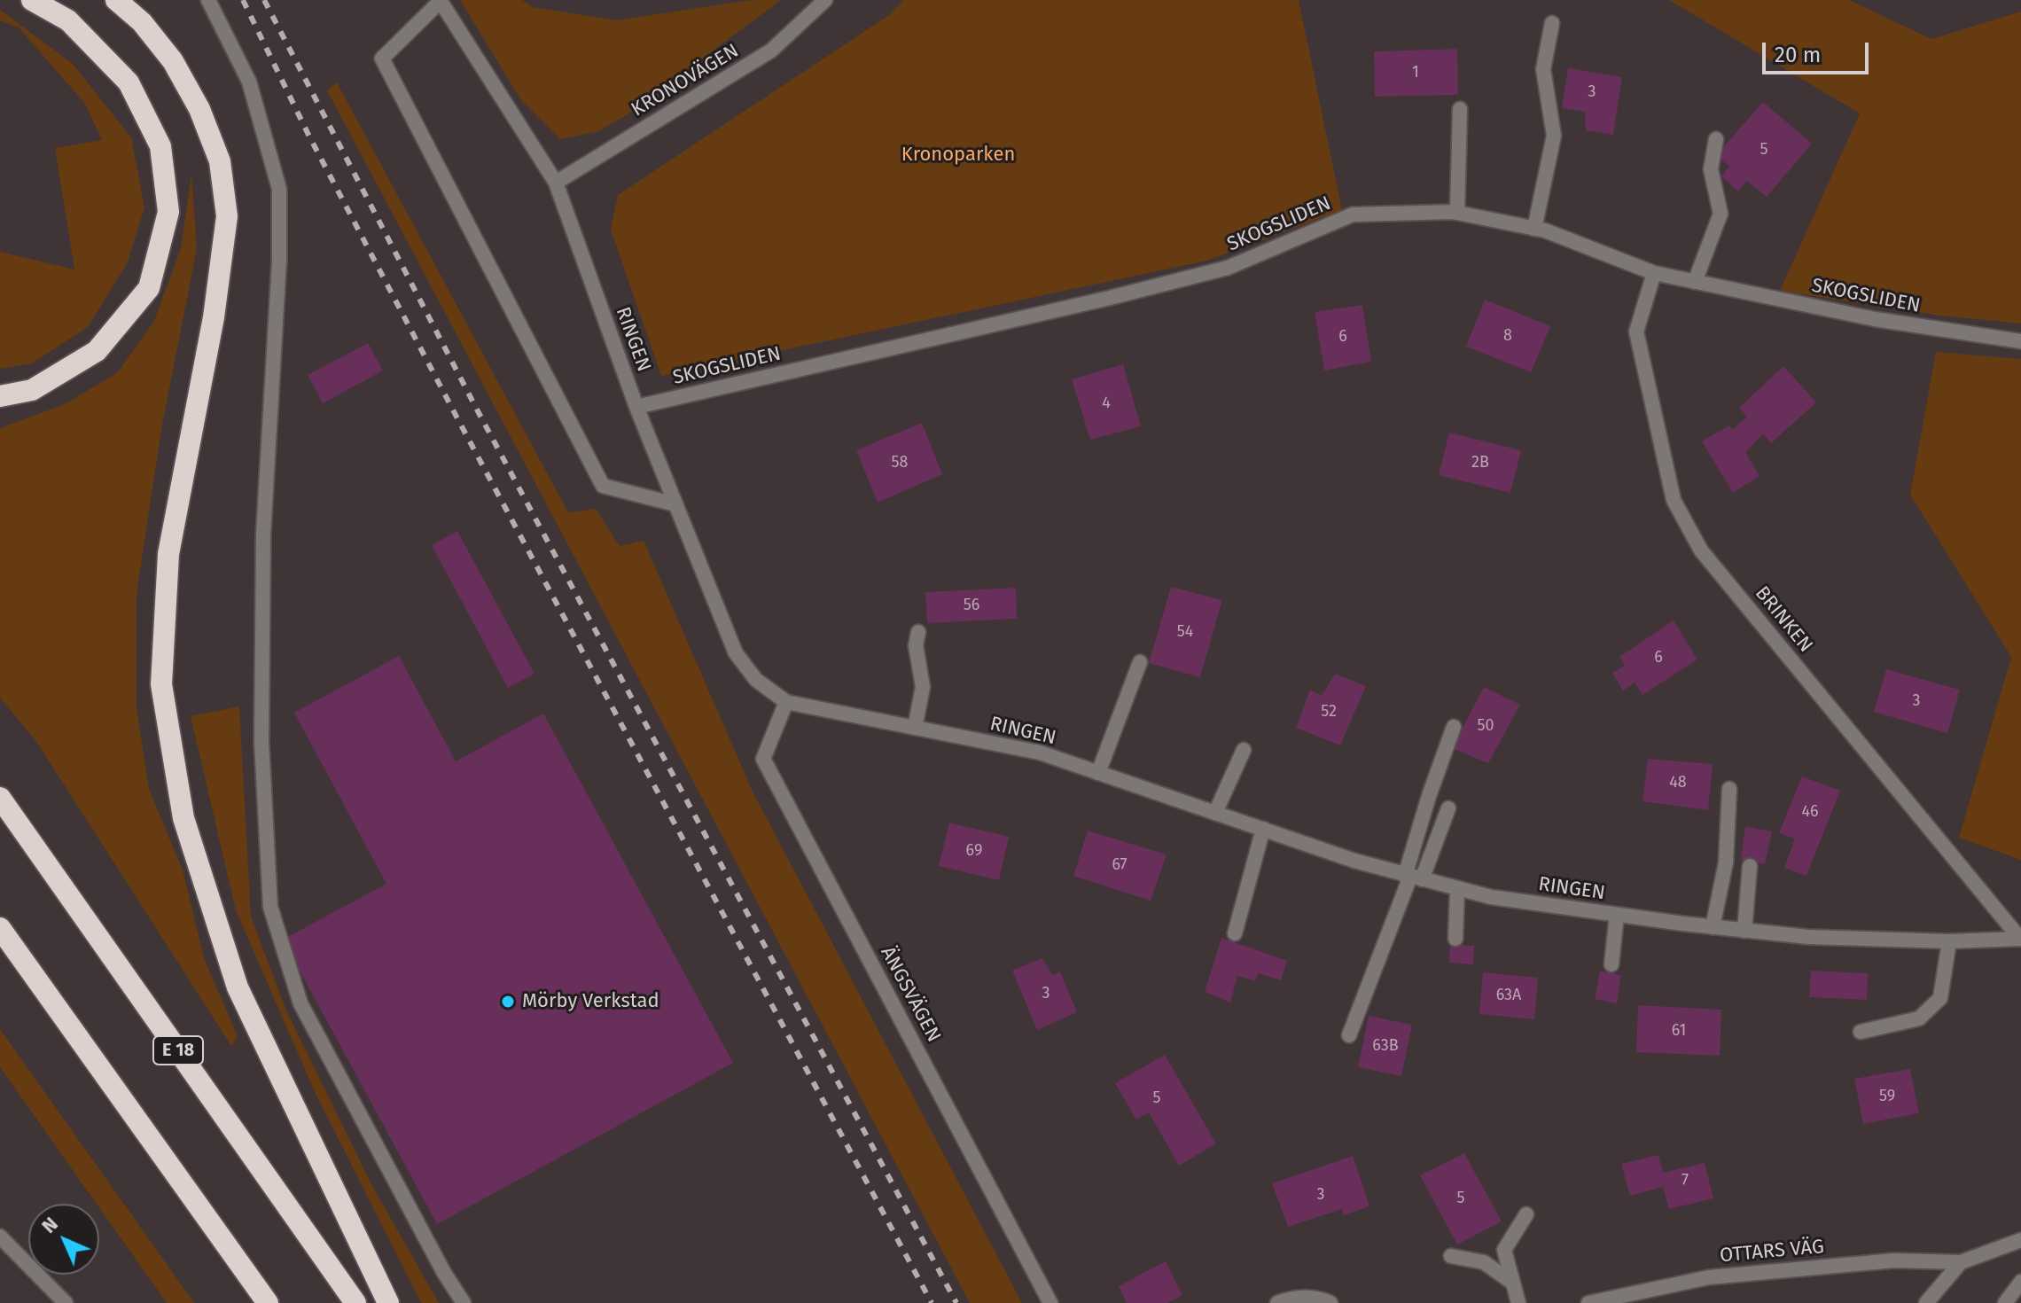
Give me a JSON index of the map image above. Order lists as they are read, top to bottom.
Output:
{
  "streets": {
    "highway": ["E 18"],
    "street": [
      "KRONOVÄGEN",
      "SKOGSLIDEN",
      "RINGEN",
      "BRINKEN",
      "ÄNGSVÄGEN",
      "OTTARS VÄG"
    ]
  },
  "crossings": [
    ["KRONOVÄGEN", "RINGEN"],
    ["SKOGSLIDEN", "RINGEN"],
    ["SKOGSLIDEN", "BRINKEN"],
    ["RINGEN", "BRINKEN"],
    ["RINGEN", "ÄNGSVÄGEN"]
  ],
  "parks": ["Kronoparken"],
  "places": ["Mörby Verkstad"],
  "house_numbers": [
    "1",
    "3",
    "5",
    "8",
    "6",
    "4",
    "58",
    "2B",
    "56",
    "54",
    "6",
    "3",
    "52",
    "50",
    "48",
    "46",
    "69",
    "67",
    "3",
    "63A",
    "61",
    "63B",
    "59",
    "5",
    "7",
    "3",
    "5"
  ],
  "scale_bar": "20 m",
  "north": "top left"
}
